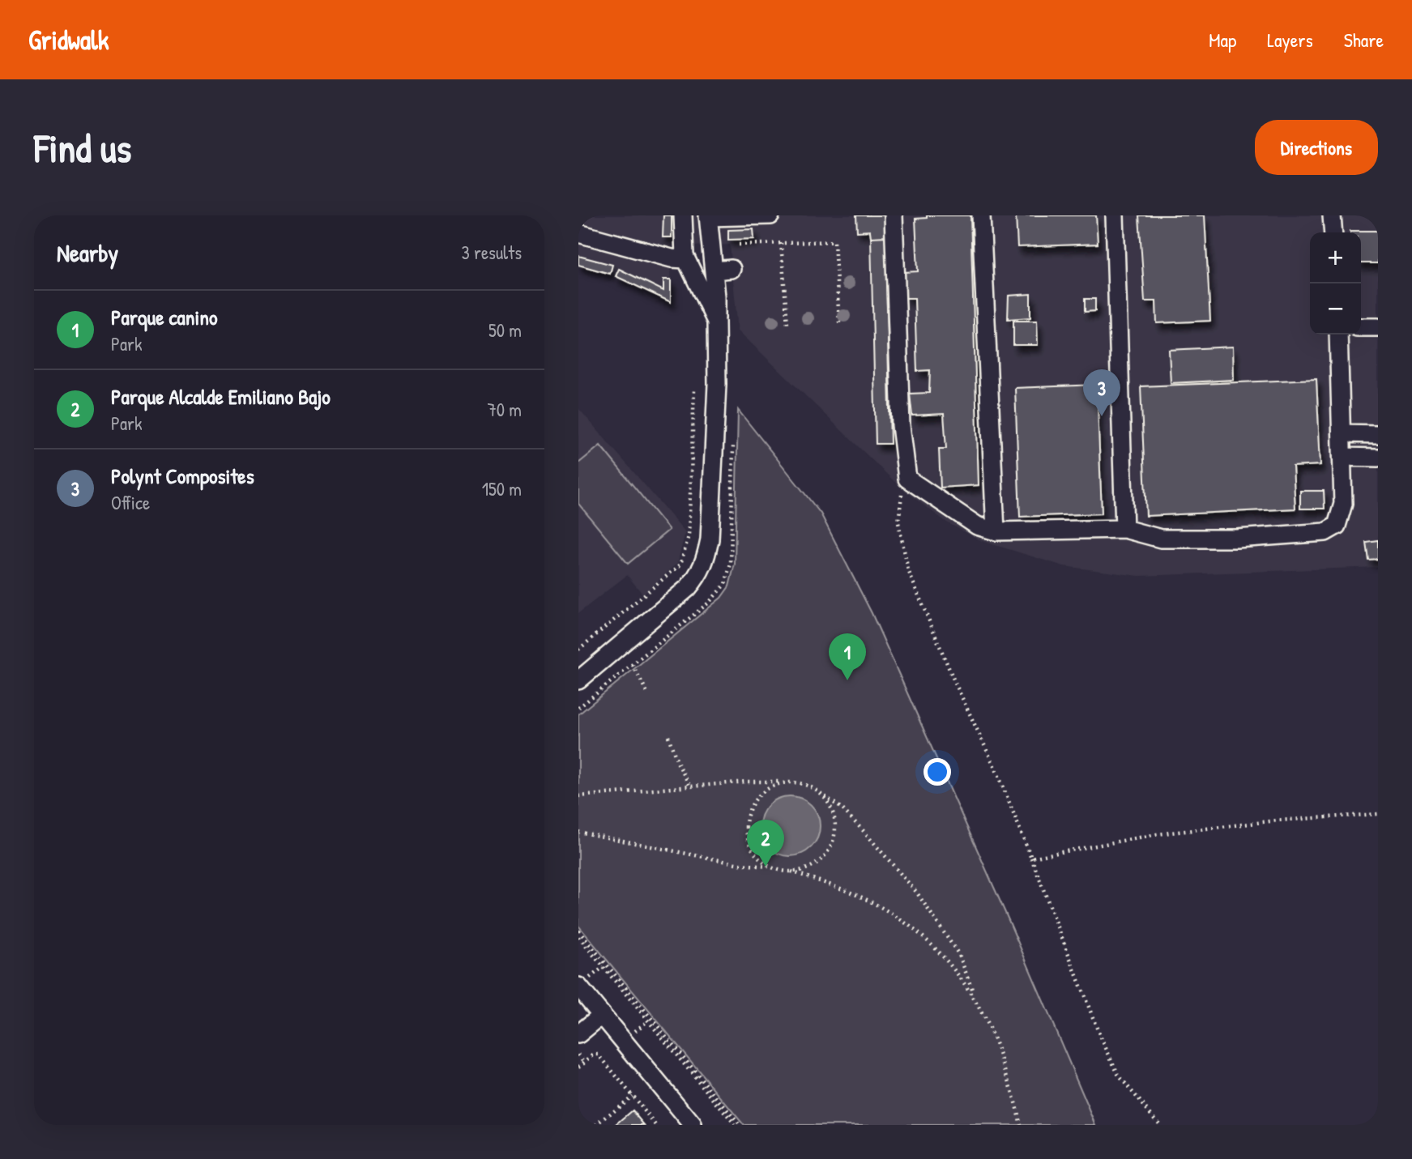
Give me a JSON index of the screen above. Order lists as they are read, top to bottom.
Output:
{
  "page": {
    "header": "Gridwalk",
    "nav": ["Map", "Layers", "Share"],
    "buttons": "Directions",
    "title": "Find us",
    "heading": ["Nearby", "3 results"],
    "map_buttons": ["+", "−"],
    "list": [
      {
        "mark": "1",
        "name": "Parque canino",
        "note": "Park",
        "value": "50 m"
      },
      {
        "mark": "2",
        "name": "Parque Alcalde Emiliano Bajo",
        "note": "Park",
        "value": "70 m"
      },
      {
        "mark": "3",
        "name": "Polynt Composites",
        "note": "Office",
        "value": "150 m"
      }
    ],
    "pins": ["3", "1", "2"]
  }
}
